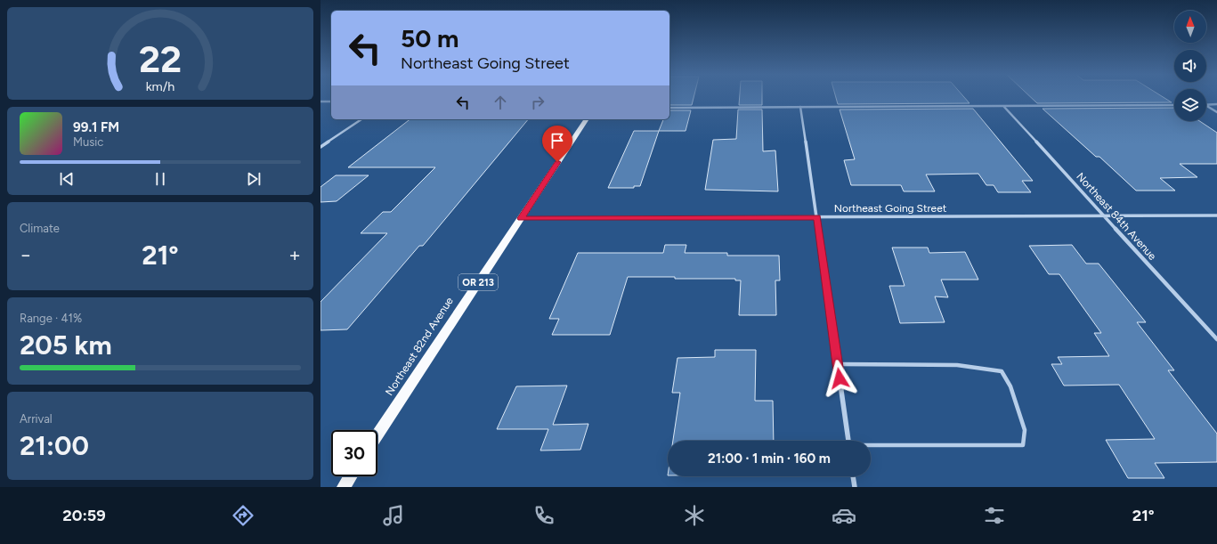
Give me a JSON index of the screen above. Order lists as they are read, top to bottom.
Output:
{
  "streets": {
    "main road": ["OR 213", "Northeast 82nd Avenue"],
    "street": ["Northeast Going Street", "Northeast 84th Avenue"]
  },
  "crossings": [
    ["Northeast Going Street", "Northeast 84th Avenue"],
    ["Northeast Going Street", "Northeast 82nd Avenue"]
  ],
  "north": "top",
  "page": {
    "turn": ["50 m", "Northeast Going Street"],
    "song": ["99.1 FM", "Music"],
    "tile": [
      "Climate",
      ["Range · 41%", "205 km"],
      ["Arrival", "21:00"]
    ],
    "heat": ["−", "21°", "+"],
    "limit": "30",
    "trip": "21:00 · 1 min · 160 m",
    "tabs": ["20:59", "21°"],
    "gauge": ["22", "km/h"]
  }
}
